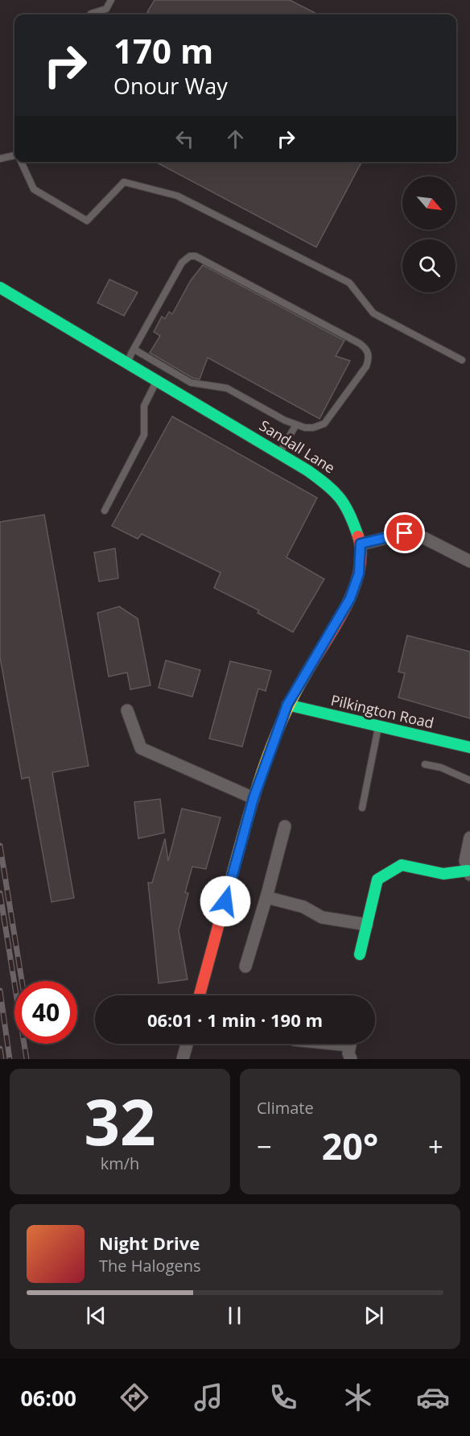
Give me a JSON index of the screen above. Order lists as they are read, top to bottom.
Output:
{
  "streets": {
    "street": ["Sandall Lane", "Pilkington Road"]
  },
  "crossings": [
    ["Sandall Lane", "Pilkington Road"]
  ],
  "north": "bottom right",
  "page": {
    "turn": ["170 m", "Onour Way"],
    "limit": "40",
    "trip": "06:01 · 1 min · 190 m",
    "tile": [
      ["32", "km/h"],
      "Climate"
    ],
    "heat": ["−", "20°", "+"],
    "song": ["Night Drive", "The Halogens"],
    "tabs": "06:00"
  }
}
